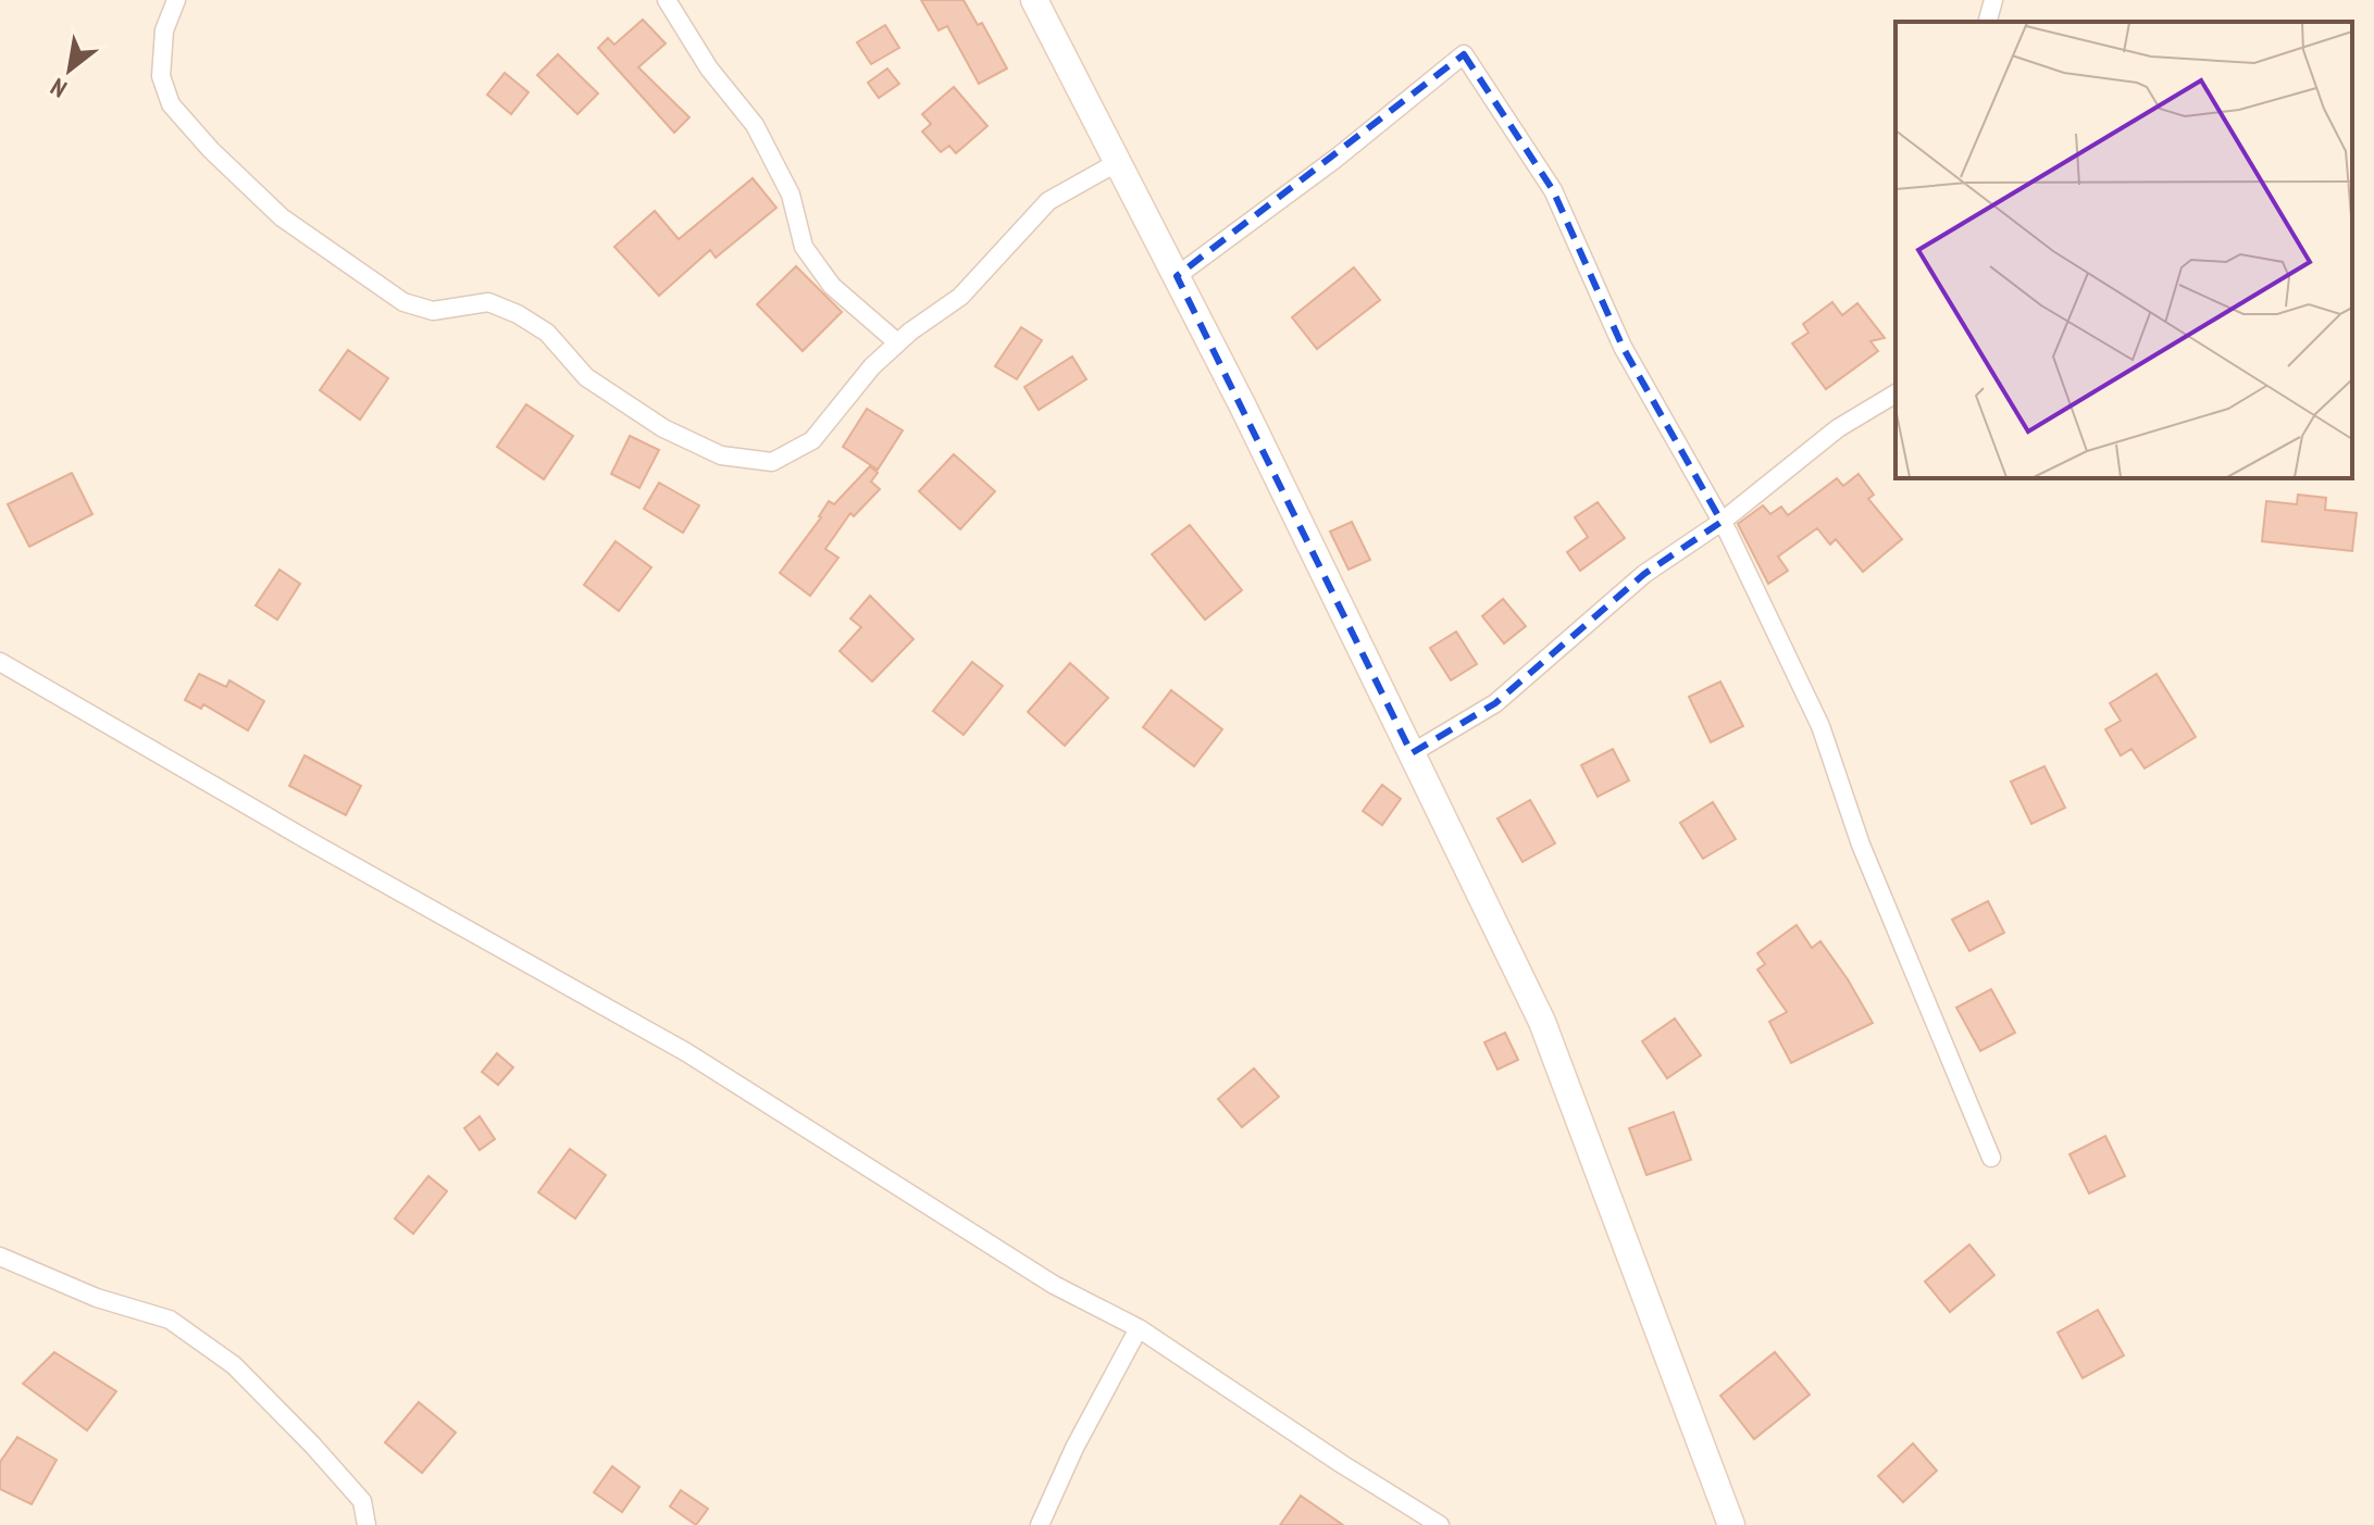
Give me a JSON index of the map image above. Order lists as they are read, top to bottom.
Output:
{
  "north": "bottom left"
}
